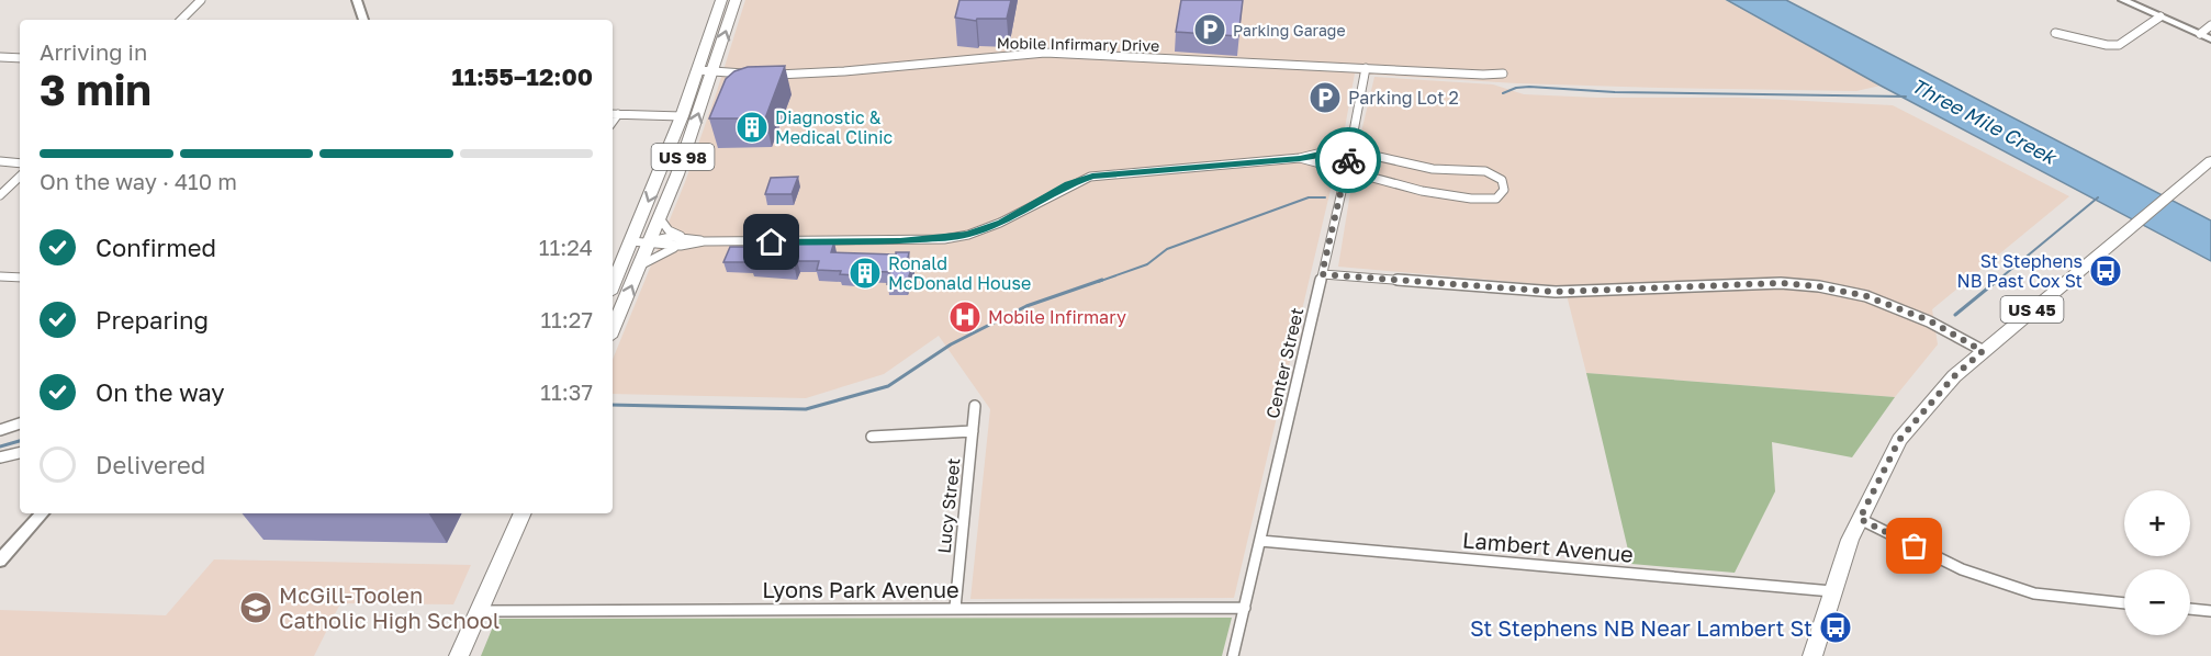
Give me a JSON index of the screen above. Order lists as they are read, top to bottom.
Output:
{
  "streets": {
    "main road": ["US 98", "US 45"],
    "street": [
      "Mobile Infirmary Drive",
      "Center Street",
      "Lucy Street",
      "Lambert Avenue",
      "Lyons Park Avenue"
    ]
  },
  "crossings": [
    ["Mobile Infirmary Drive", "Center Street"],
    ["US 45", "Lambert Avenue"],
    ["Center Street", "Lambert Avenue"],
    ["Center Street", "Lyons Park Avenue"],
    ["Lucy Street", "Lyons Park Avenue"]
  ],
  "water": ["Three Mile Creek"],
  "places": {
    "parking": ["Parking Garage", "Parking Lot 2"],
    "building": ["Diagnostic & Medical Clinic", "Ronald McDonald House"],
    "bus stop": ["St Stephens NB Past Cox St", "St Stephens NB Near Lambert St"],
    "hospital": ["Mobile Infirmary"],
    "school or university": ["McGill-Toolen Catholic High School"]
  },
  "page": {
    "heading": ["3 min", "Arriving in", "11:55–12:00"],
    "bar": "On the way · 410 m",
    "list": [
      ["Confirmed", "11:24"],
      ["Preparing", "11:27"],
      ["On the way", "11:37"],
      "Delivered"
    ],
    "map_buttons": ["+", "−"]
  }
}
